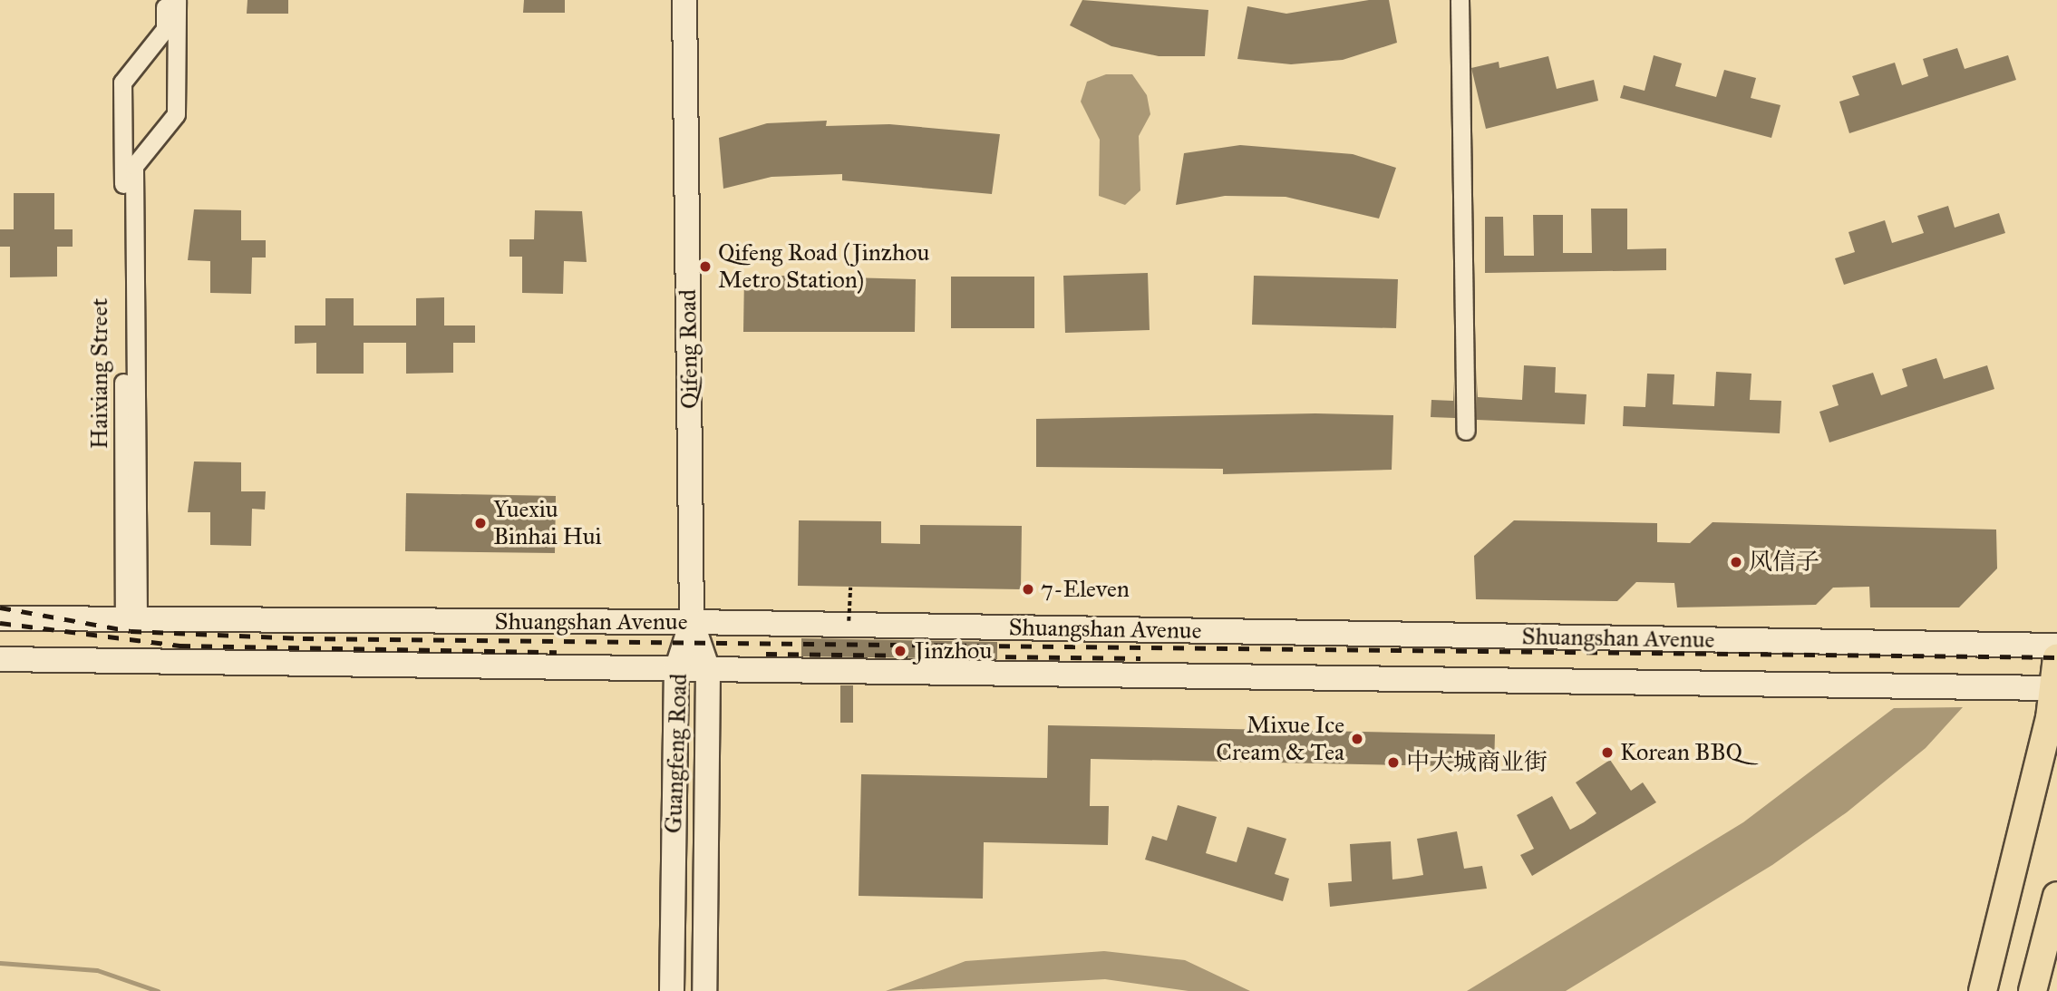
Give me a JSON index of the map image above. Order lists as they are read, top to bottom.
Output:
{
  "streets": {
    "street": [
      "Qifeng Road",
      "Haixiang Street",
      "Shuangshan Avenue",
      "Guangfeng Road"
    ]
  },
  "crossings": [
    ["Qifeng Road", "Shuangshan Avenue"],
    ["Qifeng Road", "Guangfeng Road"],
    ["Haixiang Street", "Shuangshan Avenue"],
    ["Shuangshan Avenue", "Guangfeng Road"]
  ],
  "places": [
    "Qifeng Road (Jinzhou Metro Station)",
    "Yuexiu Binhai Hui",
    "风信子",
    "7-Eleven",
    "Jinzhou",
    "Mixue Ice Cream & Tea",
    "Korean BBQ",
    "中大城商业街"
  ]
}
